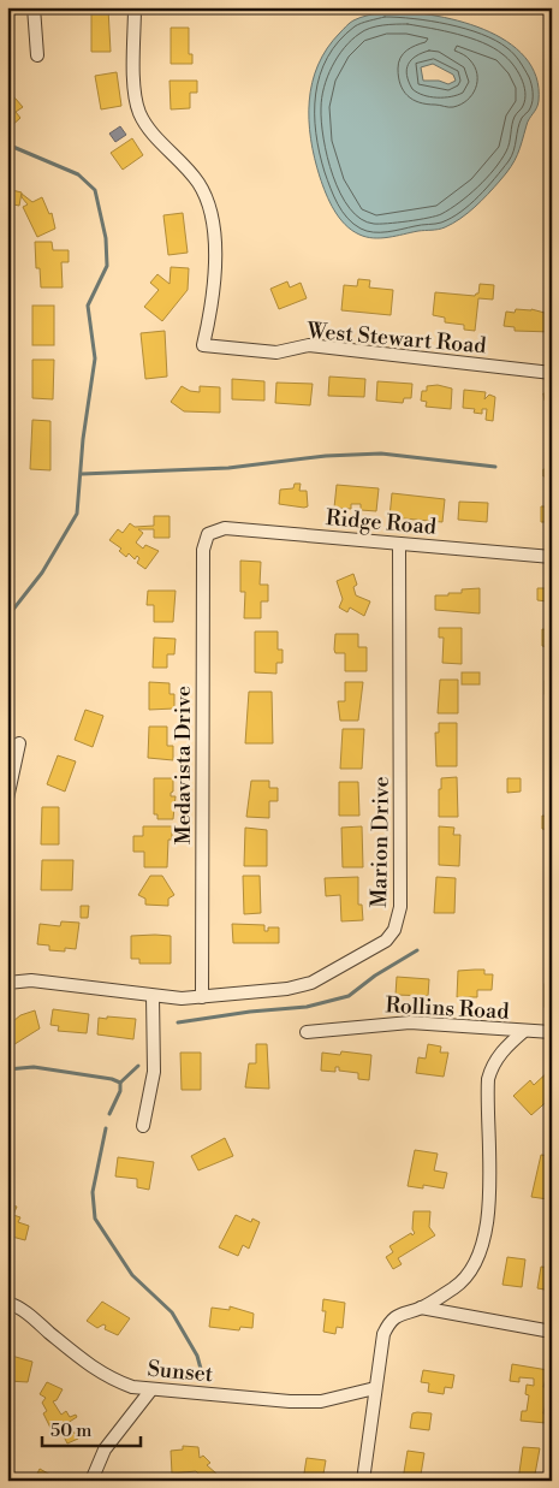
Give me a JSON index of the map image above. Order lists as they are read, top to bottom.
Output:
{
  "streets": {
    "street": [
      "West Stewart Road",
      "Ridge Road",
      "Medavista Drive",
      "Marion Drive",
      "Rollins Road",
      "Sunset"
    ]
  },
  "crossings": [
    ["Ridge Road", "Medavista Drive"],
    ["Ridge Road", "Marion Drive"],
    ["Medavista Drive", "Marion Drive"]
  ],
  "scale_bar": "50 m"
}
